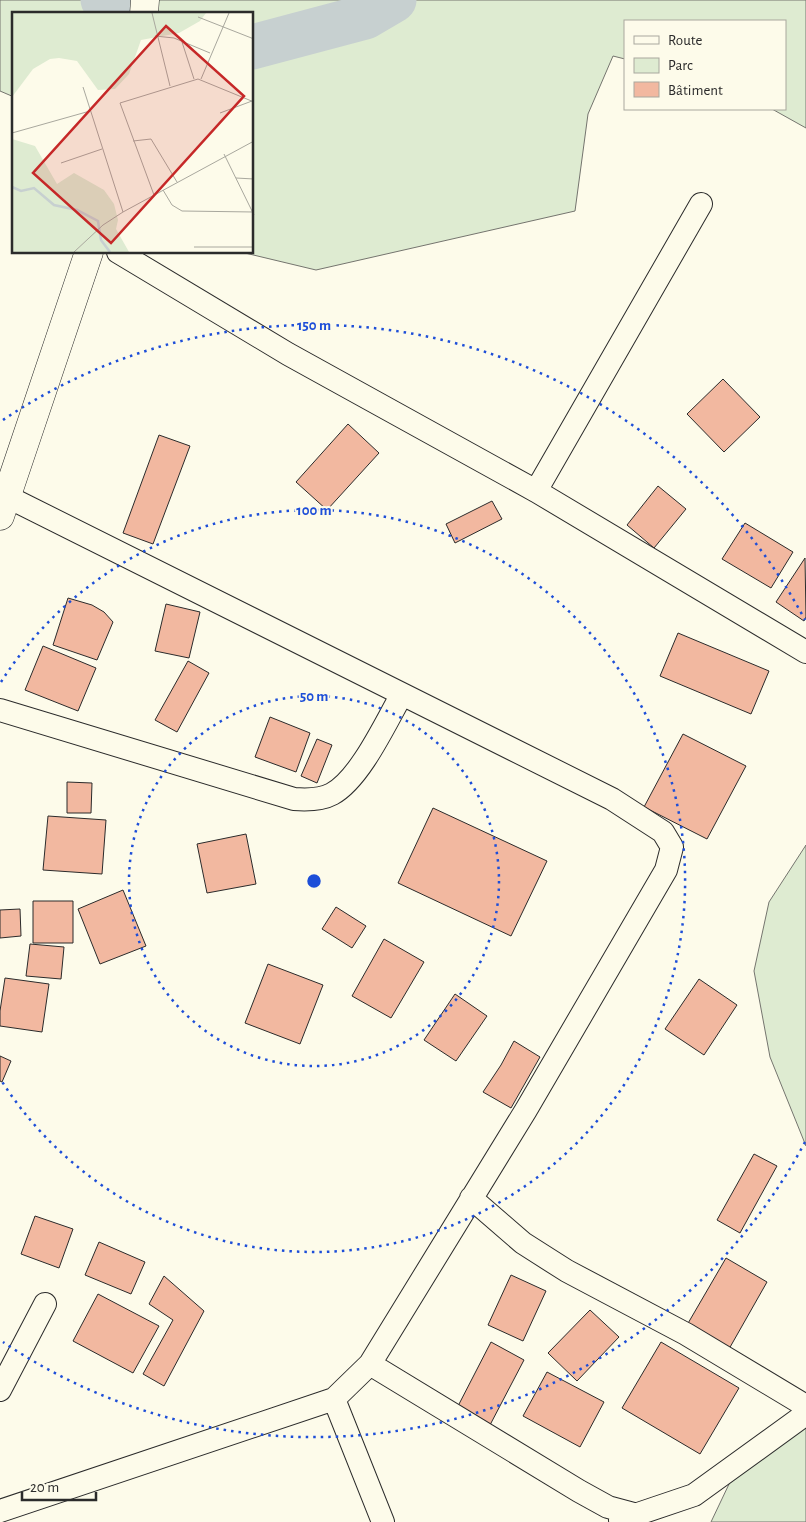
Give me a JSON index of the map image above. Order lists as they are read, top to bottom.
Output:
{
  "legend": ["Route", "Parc", "Bâtiment"],
  "scale_bar": "20 m",
  "rings": ["150 m", "100 m", "50 m"]
}
